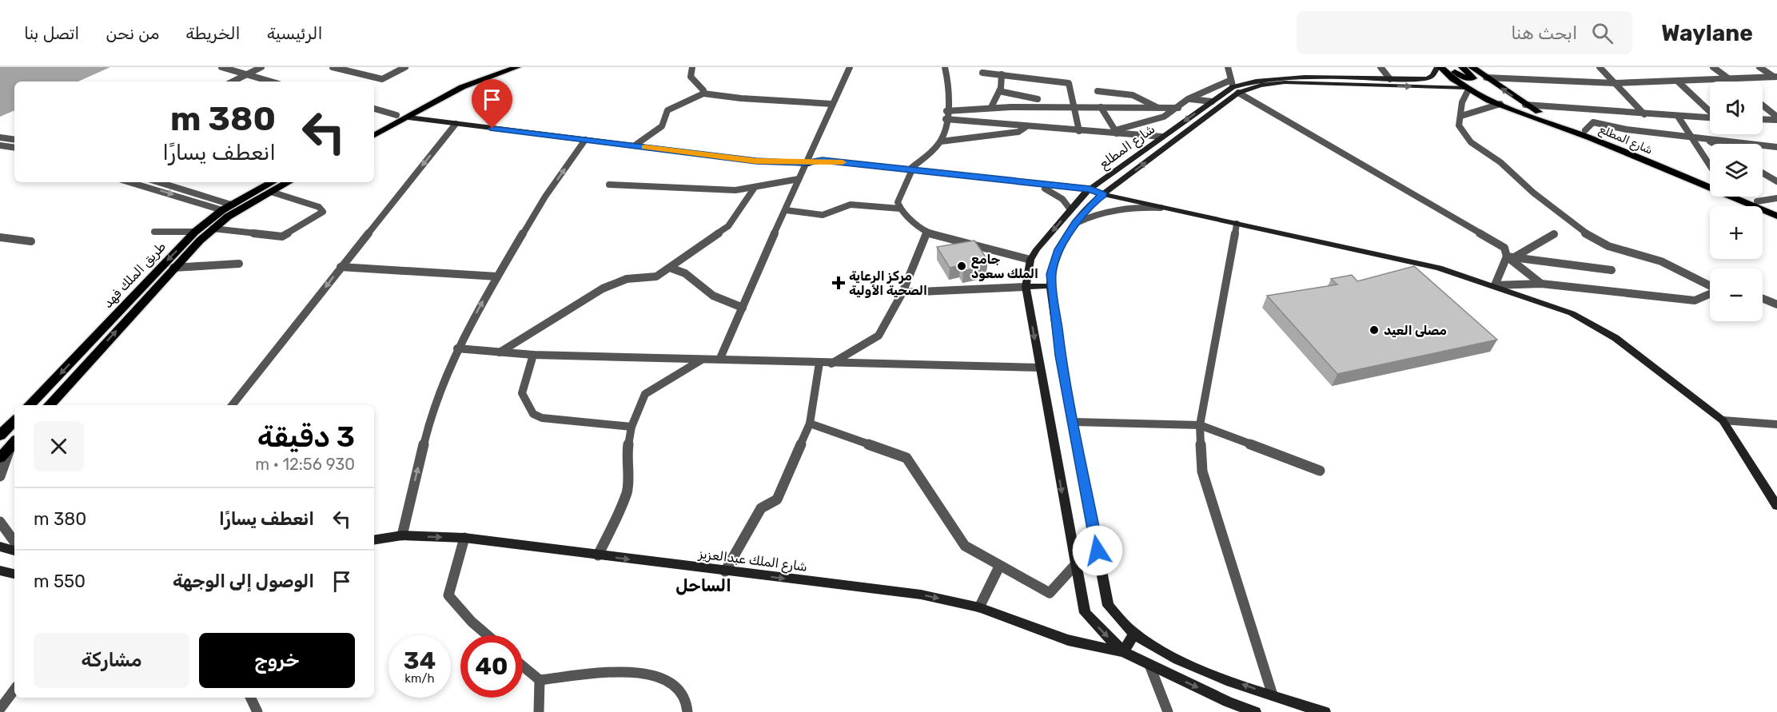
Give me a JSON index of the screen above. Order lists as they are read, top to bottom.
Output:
{
  "streets": {
    "main road": ["شارع المطلع", "طريق الملك فهد"],
    "street": ["شارع الملك عبدالعزيز"]
  },
  "crossings": [
    ["شارع المطلع", "شارع الملك عبدالعزيز"]
  ],
  "one_way": ["شارع الملك عبدالعزيز"],
  "districts": ["الساحل"],
  "places": {
    "other": ["جامع الملك سعود", "مصلى العيد"],
    "health": ["مركز الرعاية الصحية الأولية"]
  },
  "page": {
    "header": "Waylane",
    "search": "ابحث هنا",
    "nav": [
      "الرئيسية",
      "الخريطة",
      "من نحن",
      "اتصل بنا"
    ],
    "map_buttons": ["+", "−"],
    "turn": ["380 m", "انعطف يسارًا"],
    "heading": ["3 دقيقة", "930 m · 12:56"],
    "list": [
      {
        "name": "انعطف يسارًا",
        "value": "380 m"
      },
      {
        "name": "الوصول إلى الوجهة",
        "value": "550 m"
      }
    ],
    "buttons": ["خروج", "مشاركة"],
    "speed": "34 km/h",
    "limit": "40"
  }
}
